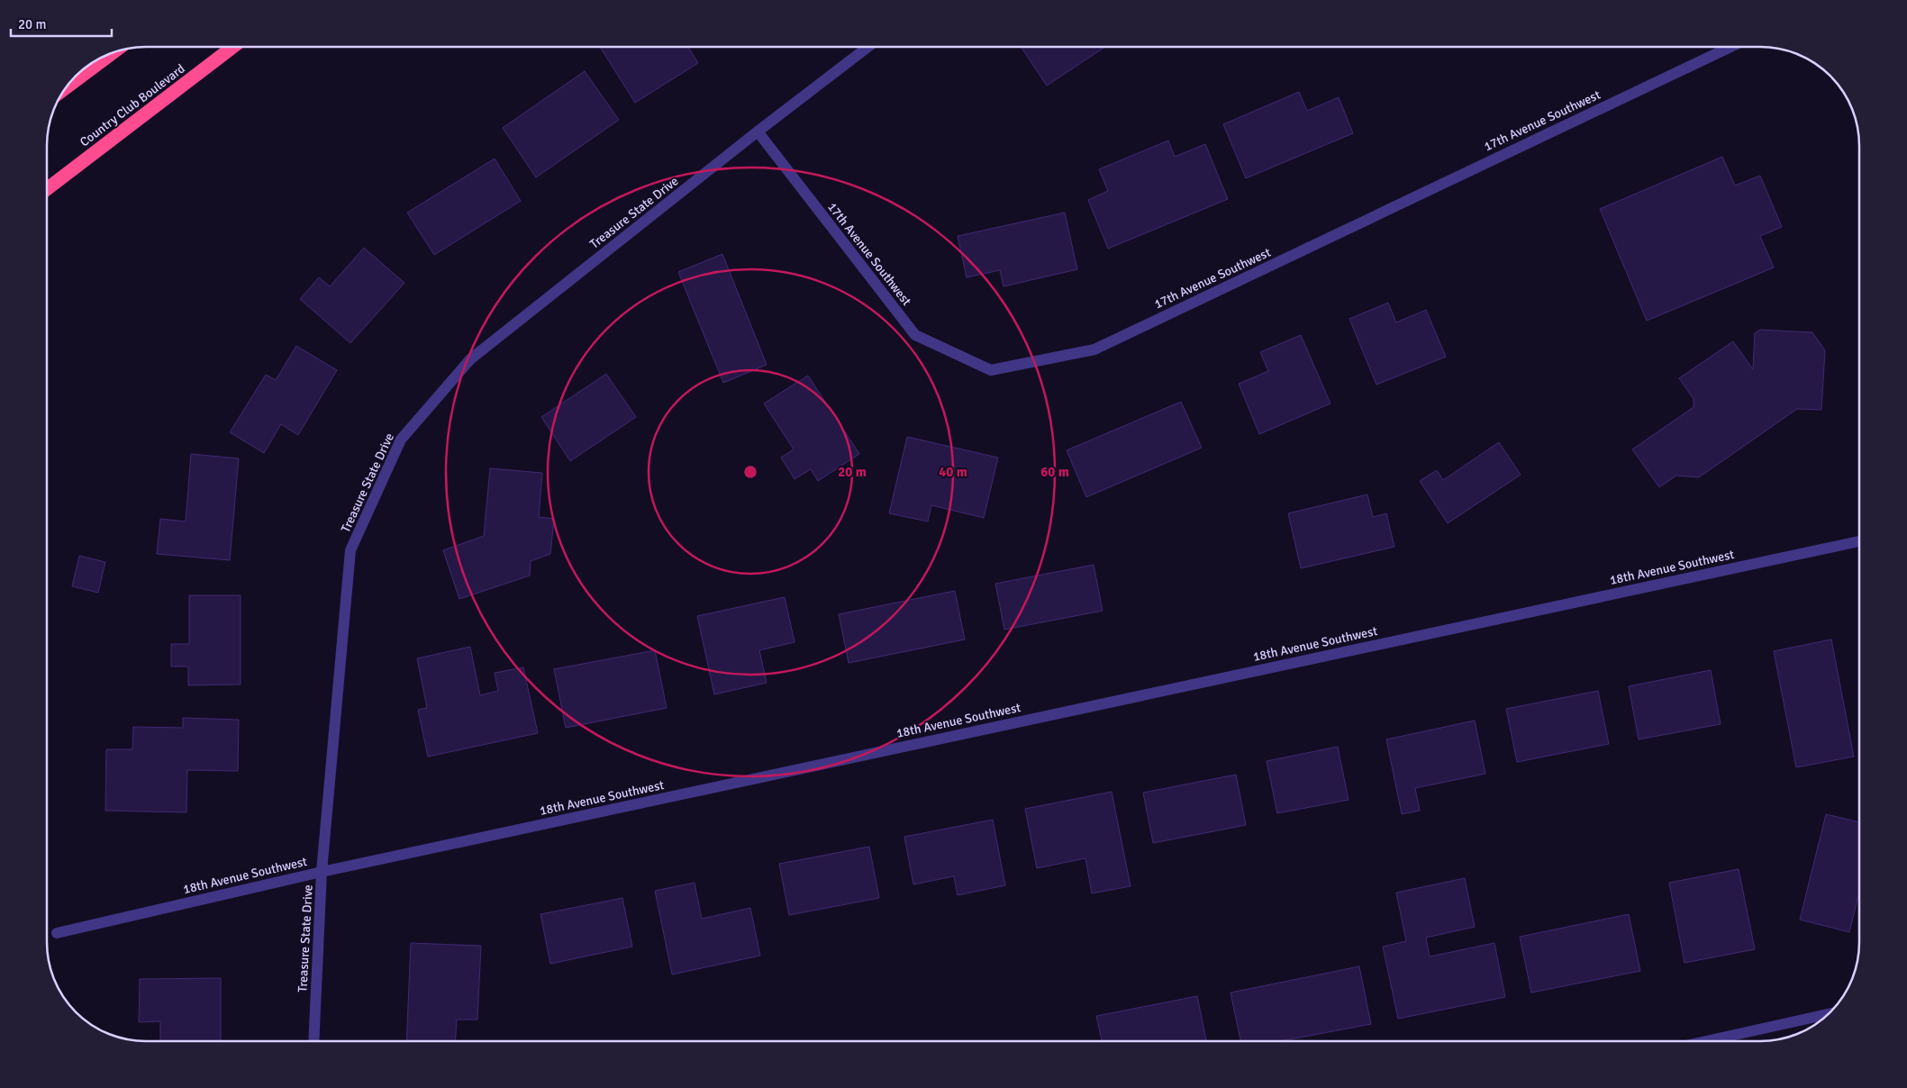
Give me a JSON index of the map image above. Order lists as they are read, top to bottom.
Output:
{
  "streets": {
    "highway": ["Country Club Boulevard"],
    "street": ["17th Avenue Southwest", "Treasure State Drive", "18th Avenue Southwest"]
  },
  "crossings": [
    ["17th Avenue Southwest", "Treasure State Drive"],
    ["Treasure State Drive", "18th Avenue Southwest"]
  ],
  "scale_bar": "20 m",
  "rings": ["20 m", "40 m", "60 m"]
}
